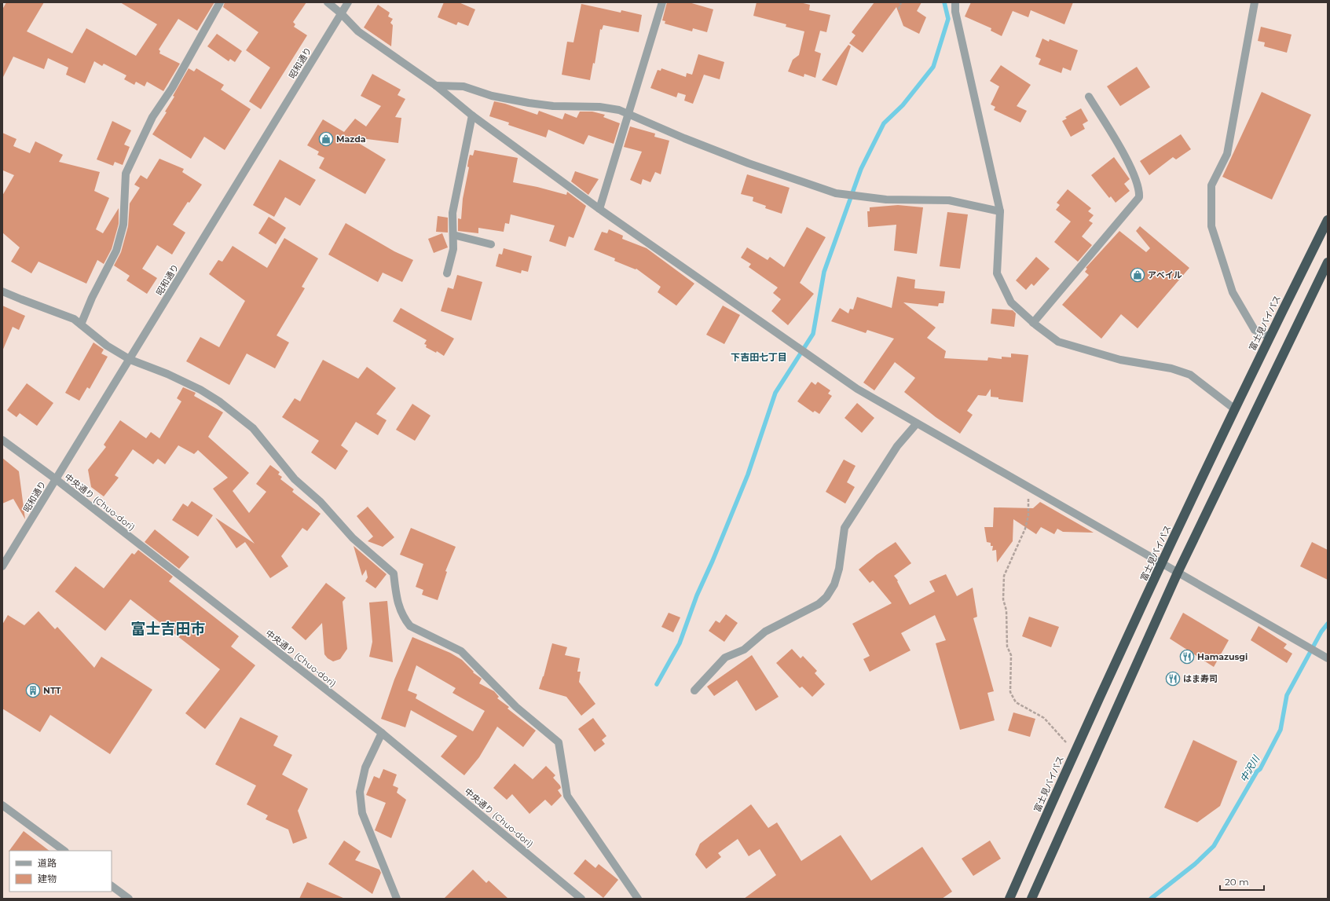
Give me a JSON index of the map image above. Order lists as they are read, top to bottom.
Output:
{
  "streets": {
    "highway": ["富士見バイパス"],
    "street": ["昭和通り", "中央通り (Chuo-dori)"]
  },
  "crossings": [
    ["昭和通り", "中央通り (Chuo-dori)"]
  ],
  "districts": ["下吉田七丁目", "富士吉田市"],
  "water": ["中沢川"],
  "places": {
    "shop": ["Mazda", "アベイル"],
    "restaurant": ["Hamazusgi", "はま寿司"],
    "building": ["NTT"]
  },
  "legend": ["道路", "建物"],
  "scale_bar": "20 m"
}
